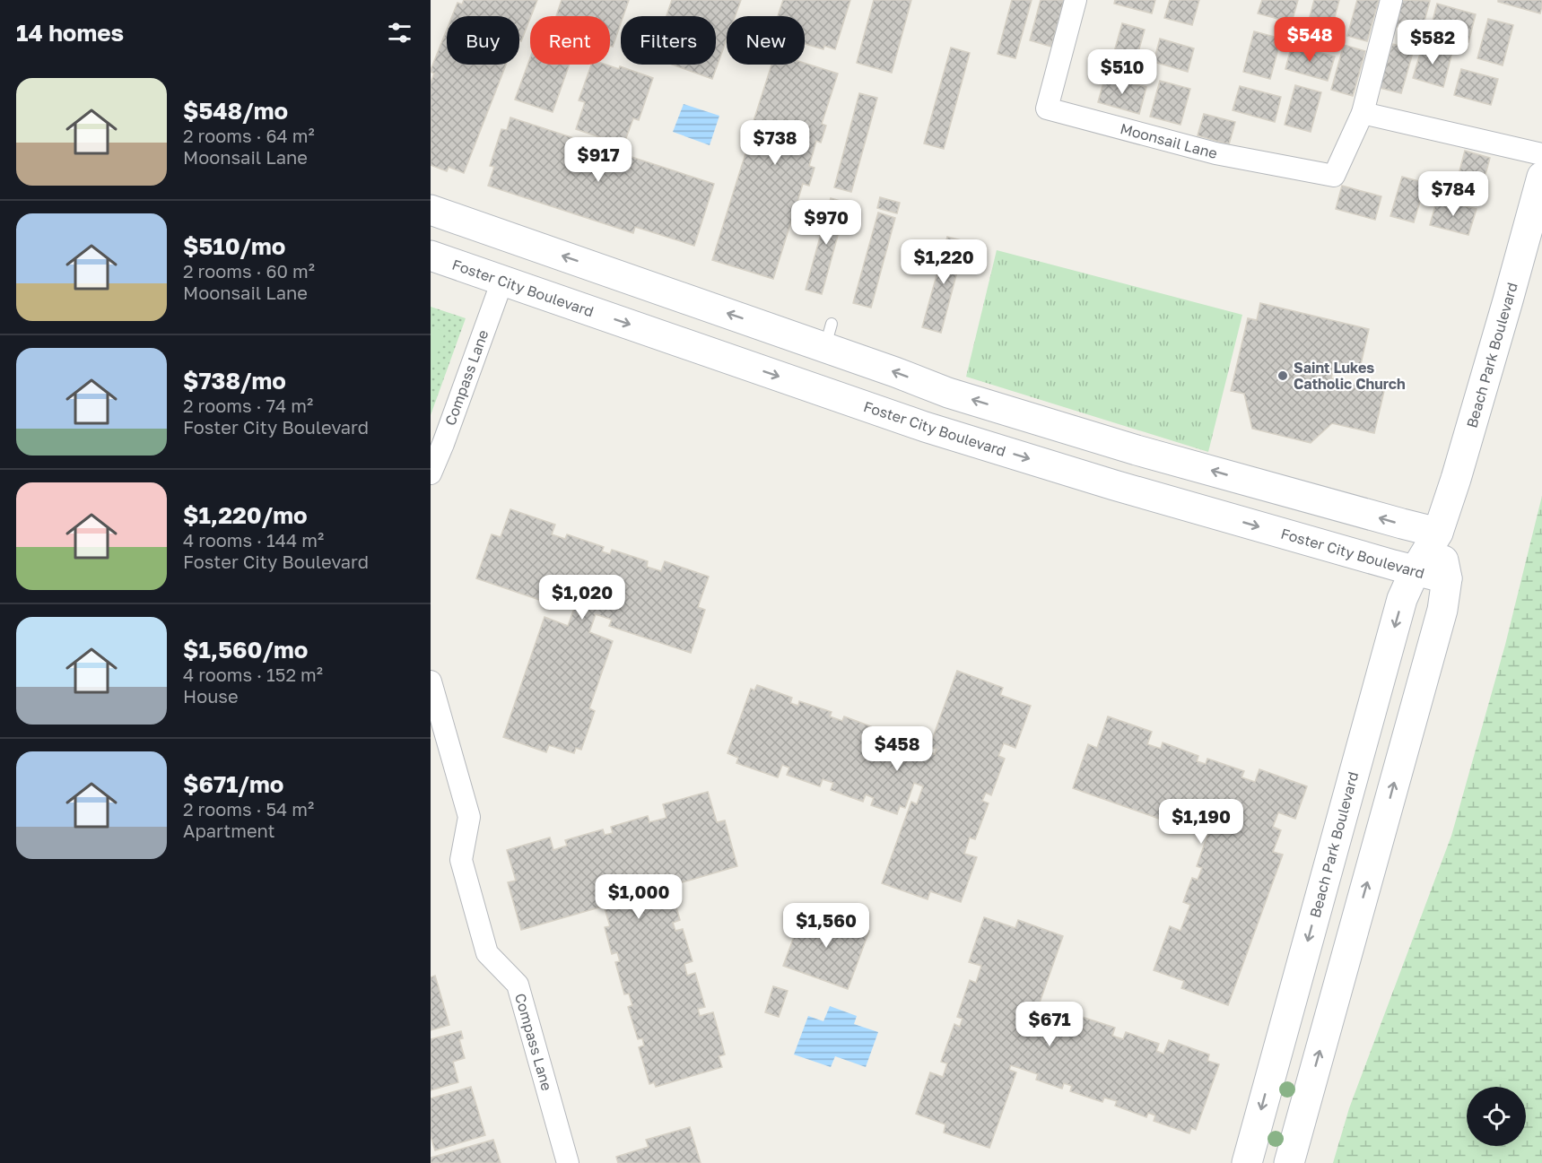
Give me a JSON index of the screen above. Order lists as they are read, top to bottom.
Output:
{
  "streets": {
    "main road": ["Foster City Boulevard", "Beach Park Boulevard"],
    "street": ["Moonsail Lane", "Compass Lane"]
  },
  "crossings": [
    ["Foster City Boulevard", "Beach Park Boulevard"],
    ["Foster City Boulevard", "Compass Lane"]
  ],
  "places": ["Saint Lukes Catholic Church"],
  "page": {
    "heading": "14 homes",
    "chip": [
      "Buy",
      "Rent",
      "Filters",
      "New"
    ],
    "price": [
      "$548",
      "$582",
      "$510",
      "$738",
      "$917",
      "$784",
      "$970",
      "$1,220",
      "$1,020",
      "$458",
      "$1,190",
      "$1,000",
      "$1,560",
      "$671"
    ],
    "list": [
      {
        "name": "$548/mo",
        "note": "2 rooms · 64 m² · Moonsail Lane"
      },
      {
        "name": "$510/mo",
        "note": "2 rooms · 60 m² · Moonsail Lane"
      },
      {
        "name": "$738/mo",
        "note": "2 rooms · 74 m² · Foster City Boulevard"
      },
      {
        "name": "$1,220/mo",
        "note": "4 rooms · 144 m² · Foster City Boulevard"
      },
      {
        "name": "$1,560/mo",
        "note": "4 rooms · 152 m² · House"
      },
      {
        "name": "$671/mo",
        "note": "2 rooms · 54 m² · Apartment"
      }
    ]
  }
}
